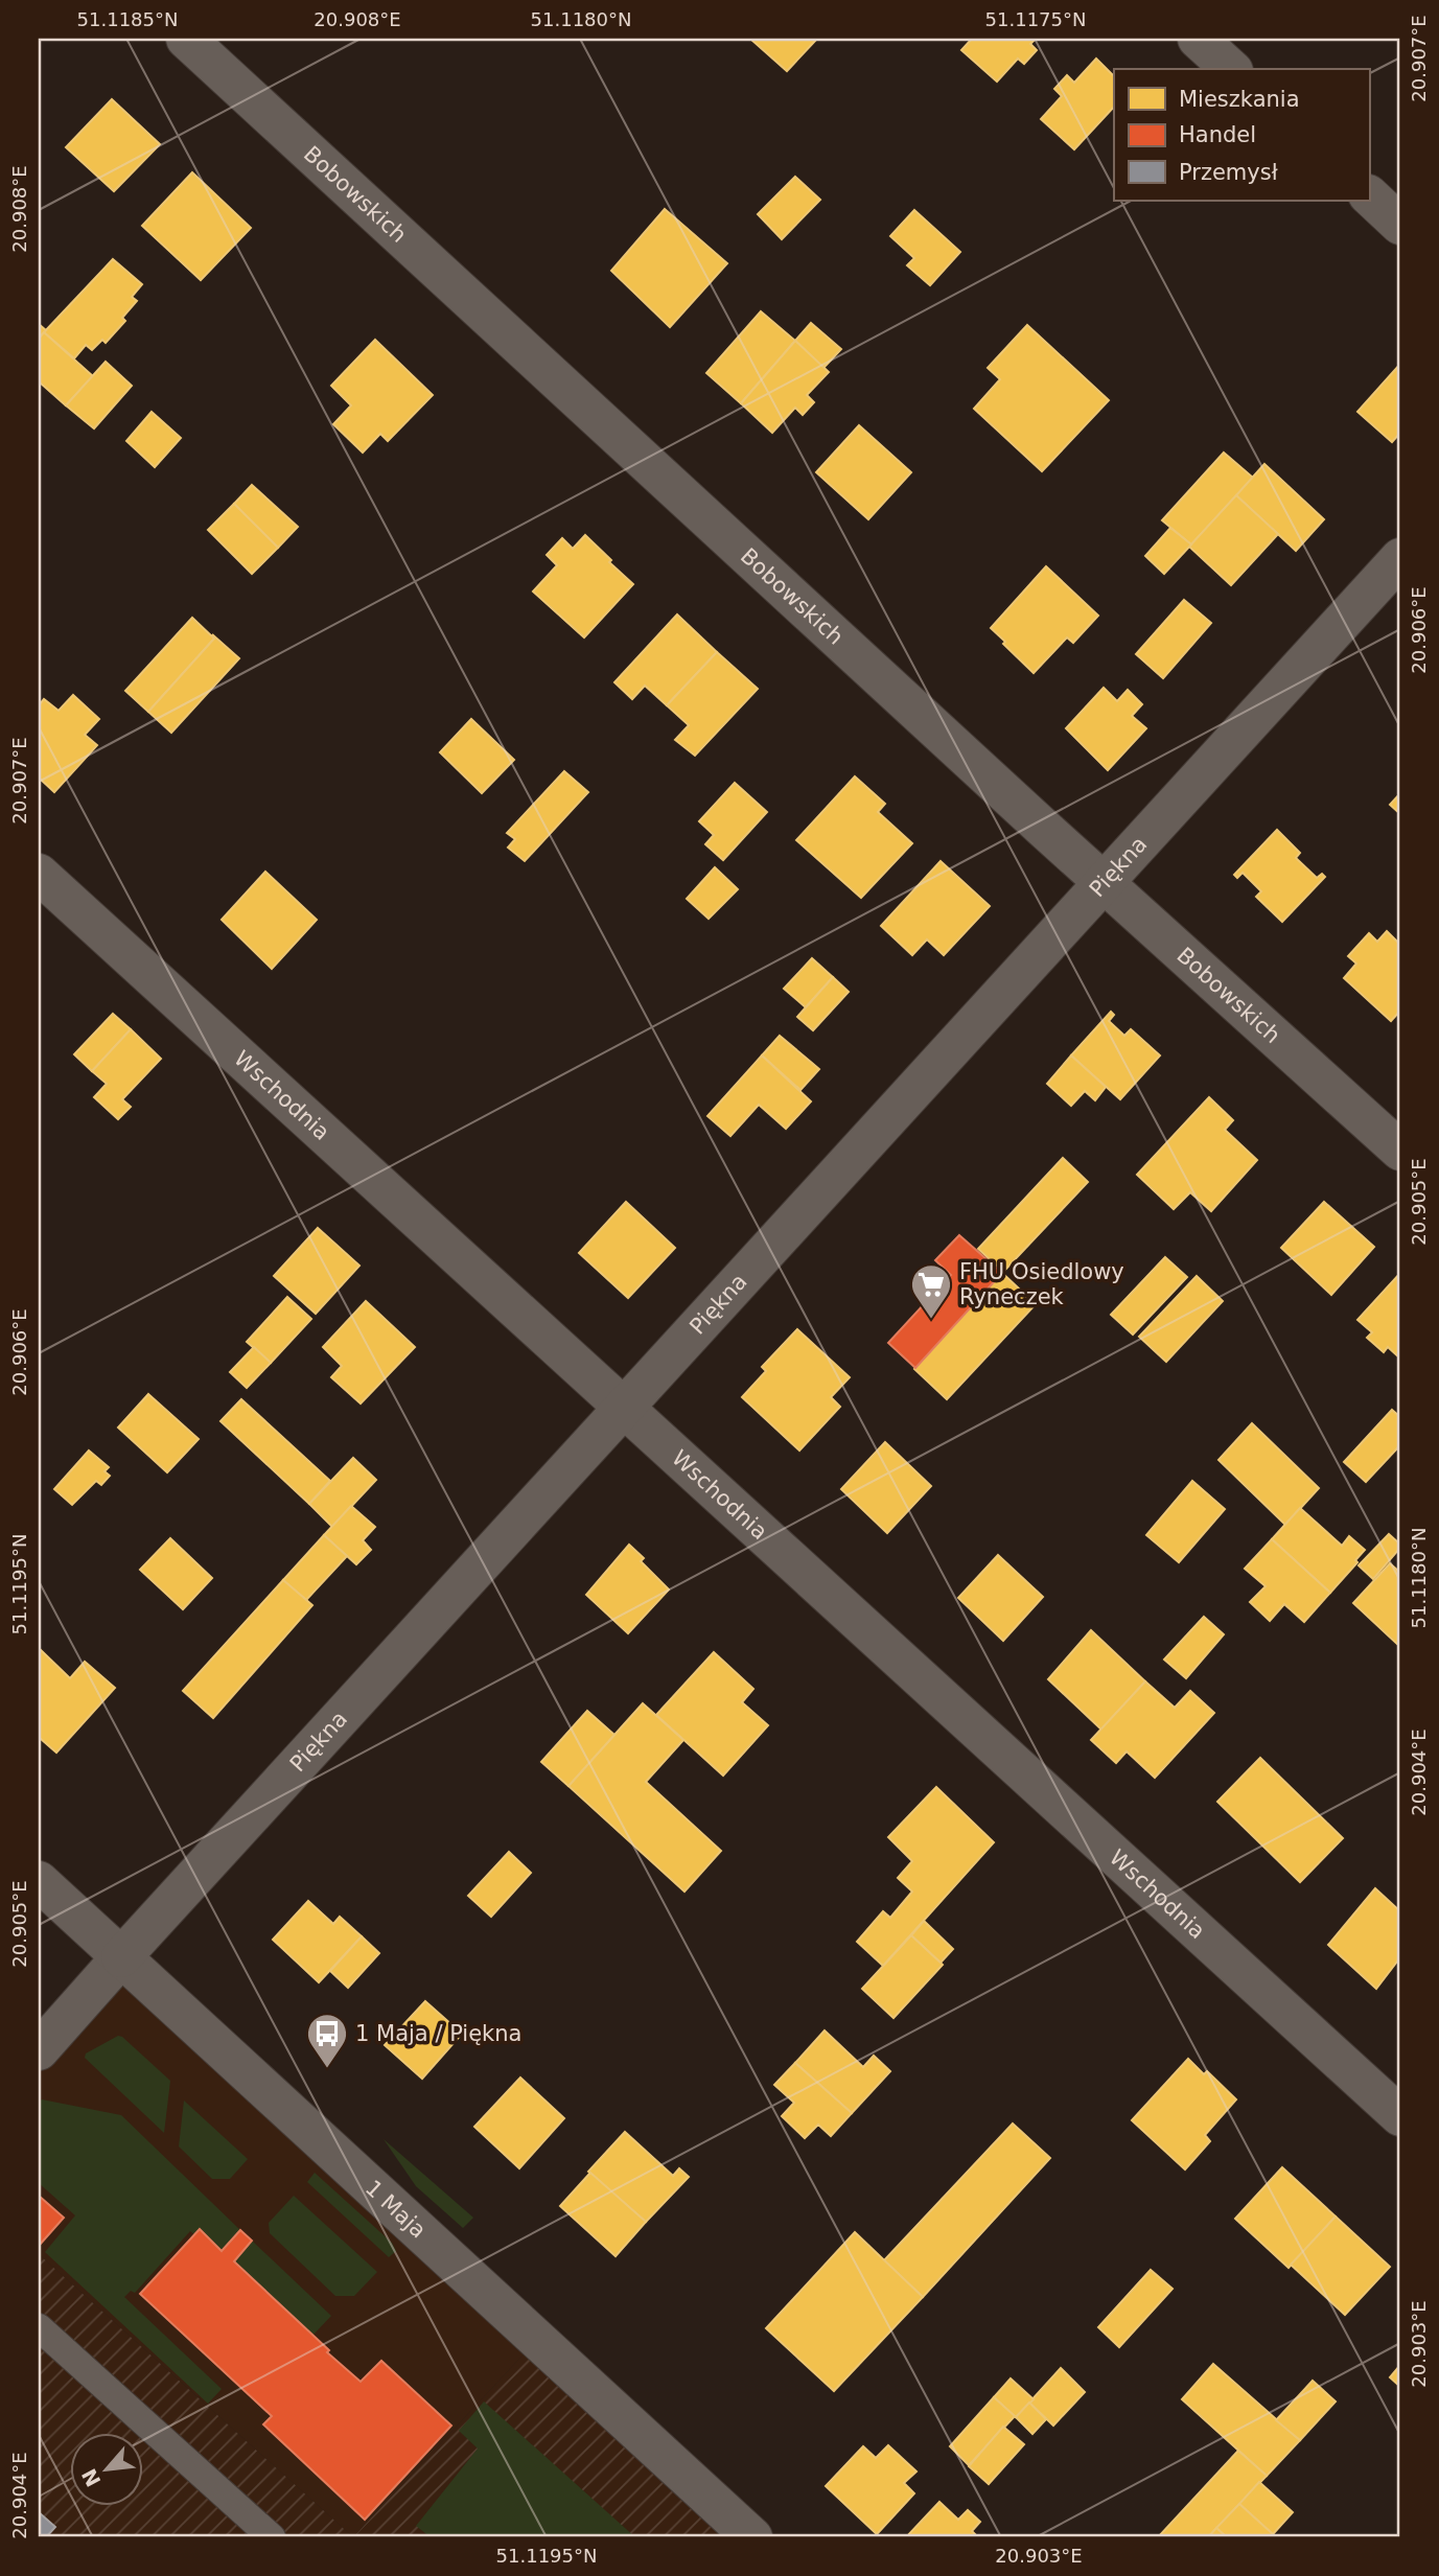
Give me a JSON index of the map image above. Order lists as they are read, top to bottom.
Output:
{
  "streets": {
    "street": [
      "Bobowskich",
      "Piękna",
      "Wschodnia",
      "1 Maja"
    ]
  },
  "crossings": [
    ["Bobowskich", "Piękna"],
    ["Piękna", "Wschodnia"],
    ["Piękna", "1 Maja"]
  ],
  "places": {
    "supermarket": ["FHU Osiedlowy Ryneczek"],
    "bus stop": ["1 Maja / Piękna"]
  },
  "legend": ["Mieszkania", "Handel", "Przemysł"],
  "north": "bottom left",
  "coordinates": [
    "51.1185°N",
    "20.908°E",
    "51.1180°N",
    "51.1175°N",
    "20.907°E",
    "20.906°E",
    "20.905°E",
    "51.1195°N",
    "20.904°E",
    "20.903°E"
  ]
}
